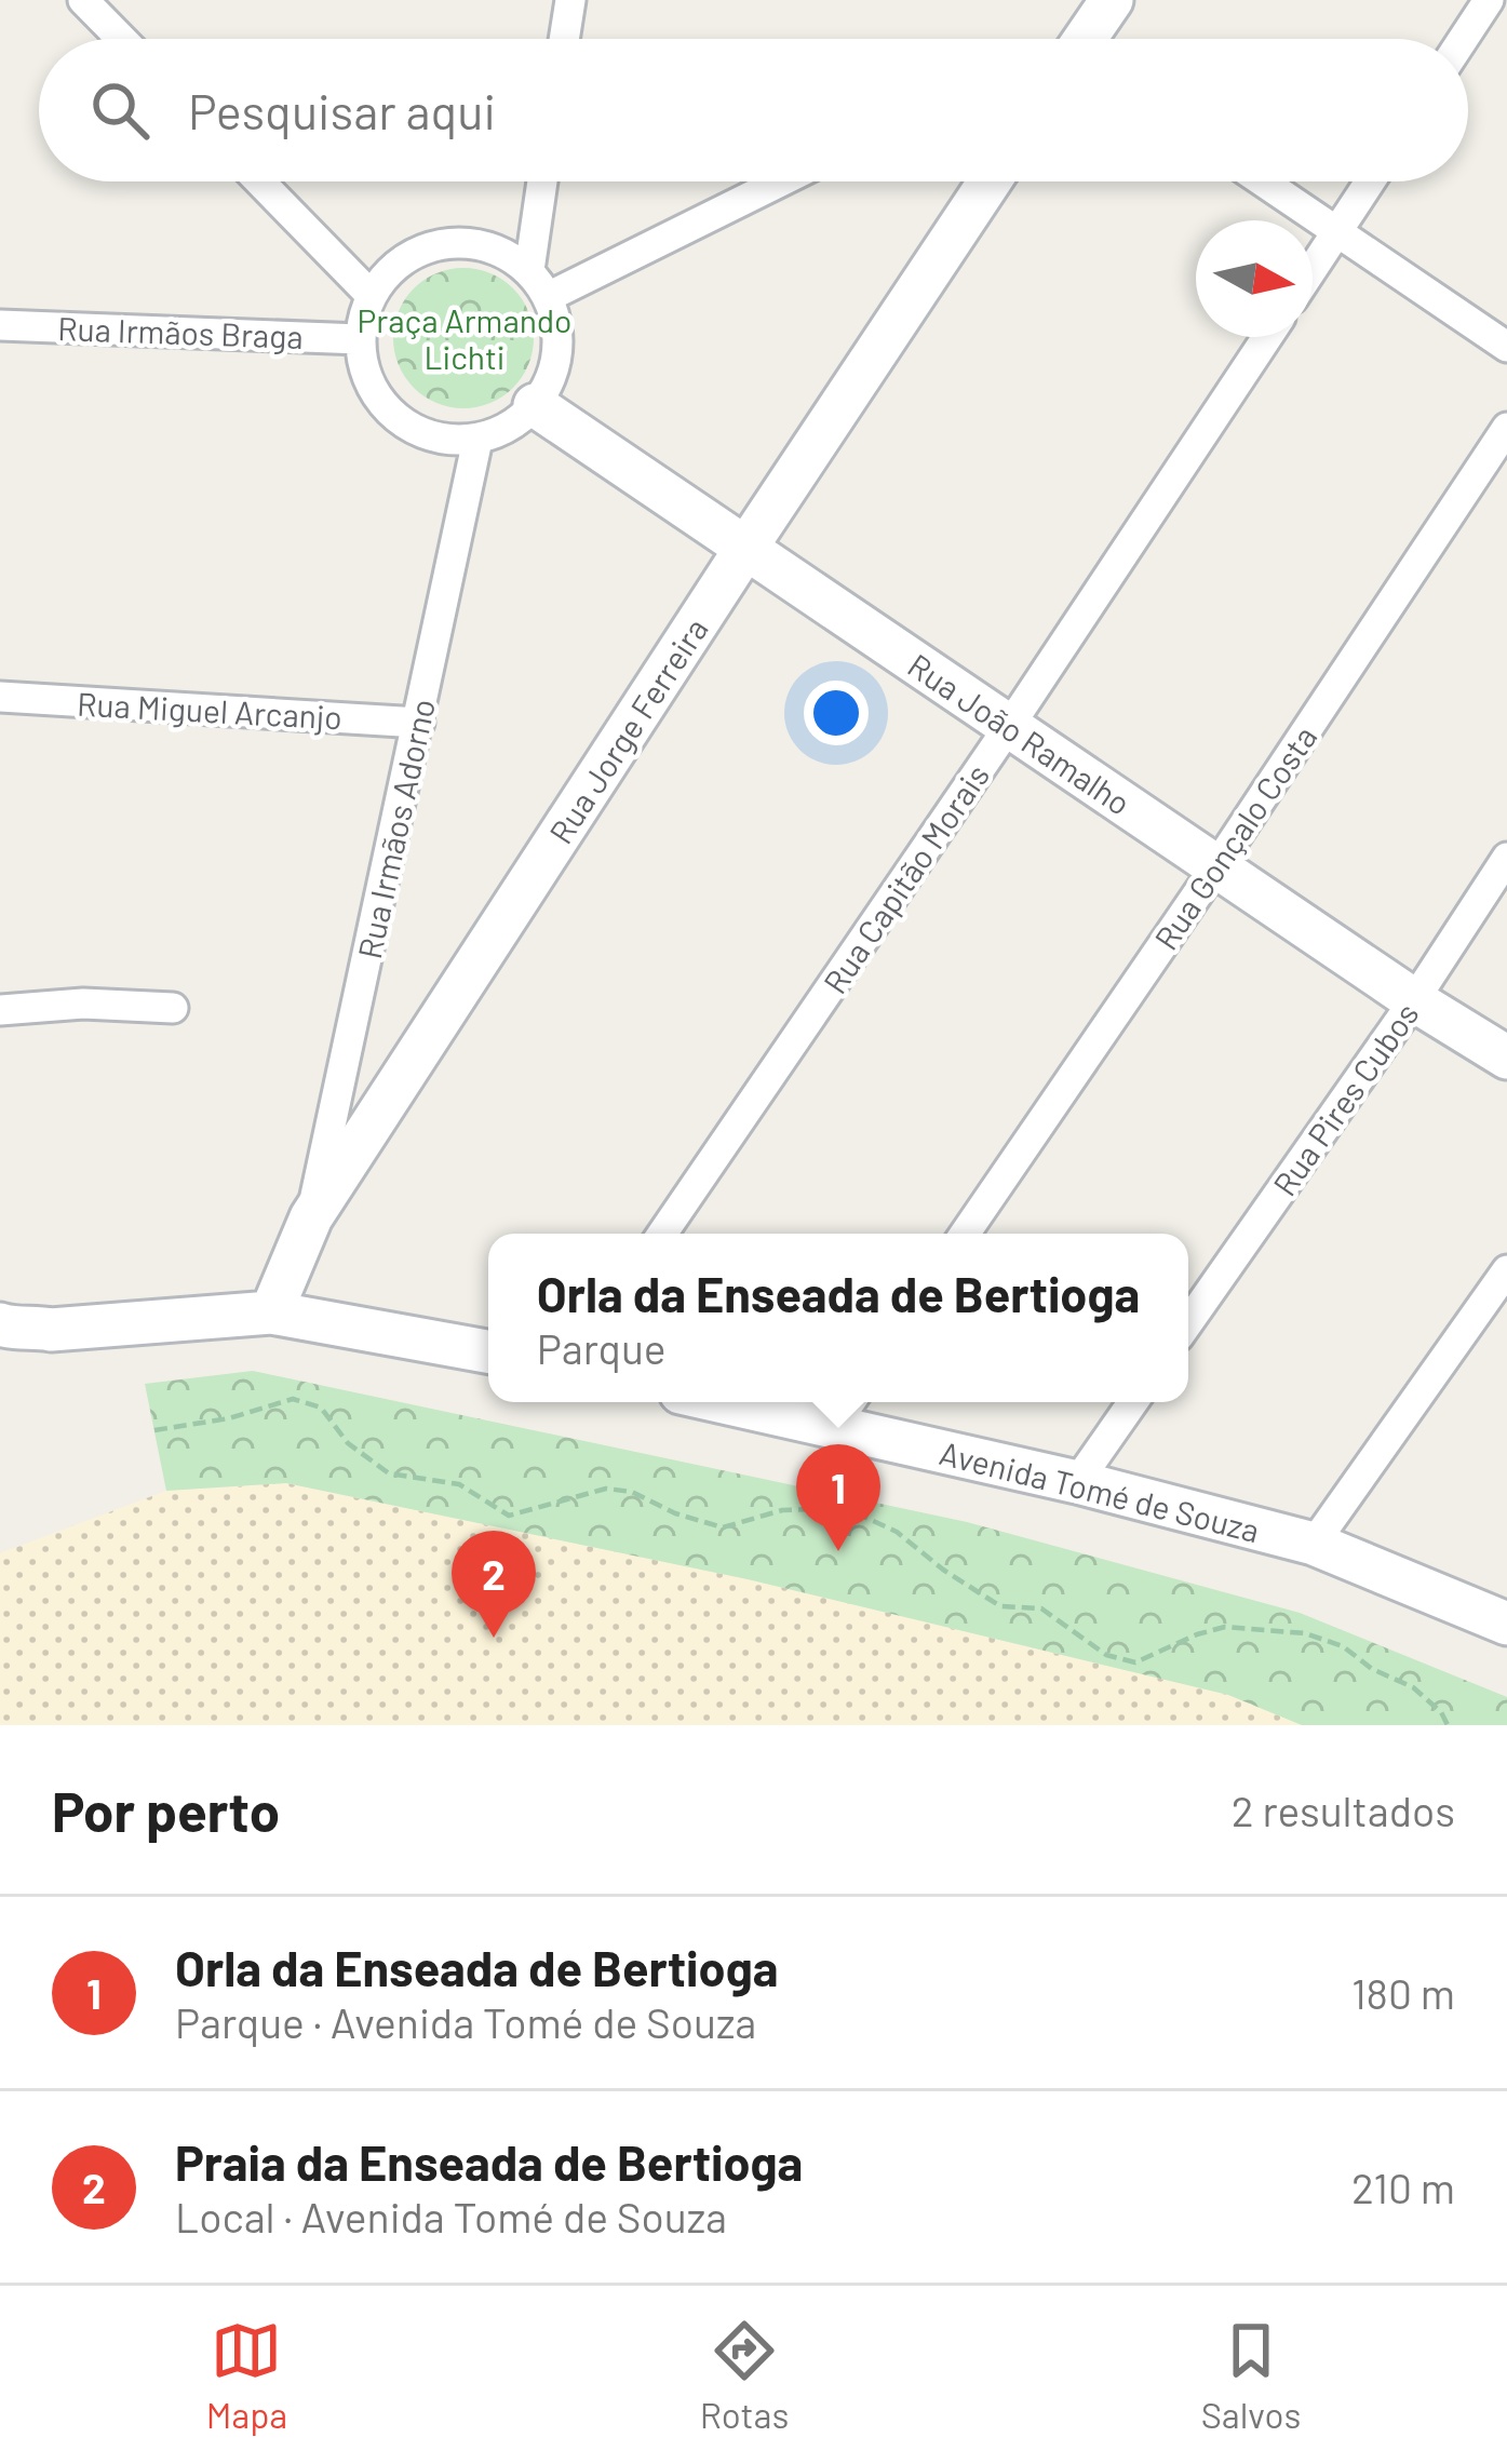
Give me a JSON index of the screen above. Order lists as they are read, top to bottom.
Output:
{
  "streets": {
    "street": [
      "Rua Irmãos Braga",
      "Rua Miguel Arcanjo",
      "Rua Jorge Ferreira",
      "Rua João Ramalho",
      "Rua Irmãos Adorno",
      "Rua Gonçalo Costa",
      "Rua Capitão Morais",
      "Rua Pires Cubos",
      "Avenida Tomé de Souza"
    ]
  },
  "crossings": [
    ["Rua Irmãos Braga", "Rua João Ramalho"],
    ["Rua Irmãos Braga", "Rua Irmãos Adorno"],
    ["Rua Miguel Arcanjo", "Rua Irmãos Adorno"],
    ["Rua Jorge Ferreira", "Rua João Ramalho"],
    ["Rua Jorge Ferreira", "Rua Irmãos Adorno"],
    ["Rua João Ramalho", "Rua Irmãos Adorno"],
    ["Rua João Ramalho", "Rua Gonçalo Costa"],
    ["Rua João Ramalho", "Rua Capitão Morais"],
    ["Rua João Ramalho", "Rua Pires Cubos"]
  ],
  "parks": ["Praça Armando Lichti"],
  "north": "right",
  "page": {
    "search": "Pesquisar aqui",
    "popup": ["Orla da Enseada de Bertioga", "Parque"],
    "pins": ["1", "2"],
    "heading": ["Por perto", "2 resultados"],
    "list": [
      {
        "mark": "1",
        "name": "Orla da Enseada de Bertioga",
        "note": "Parque · Avenida Tomé de Souza",
        "value": "180 m"
      },
      {
        "mark": "2",
        "name": "Praia da Enseada de Bertioga",
        "note": "Local · Avenida Tomé de Souza",
        "value": "210 m"
      }
    ],
    "nav": ["Mapa", "Rotas", "Salvos"]
  }
}
